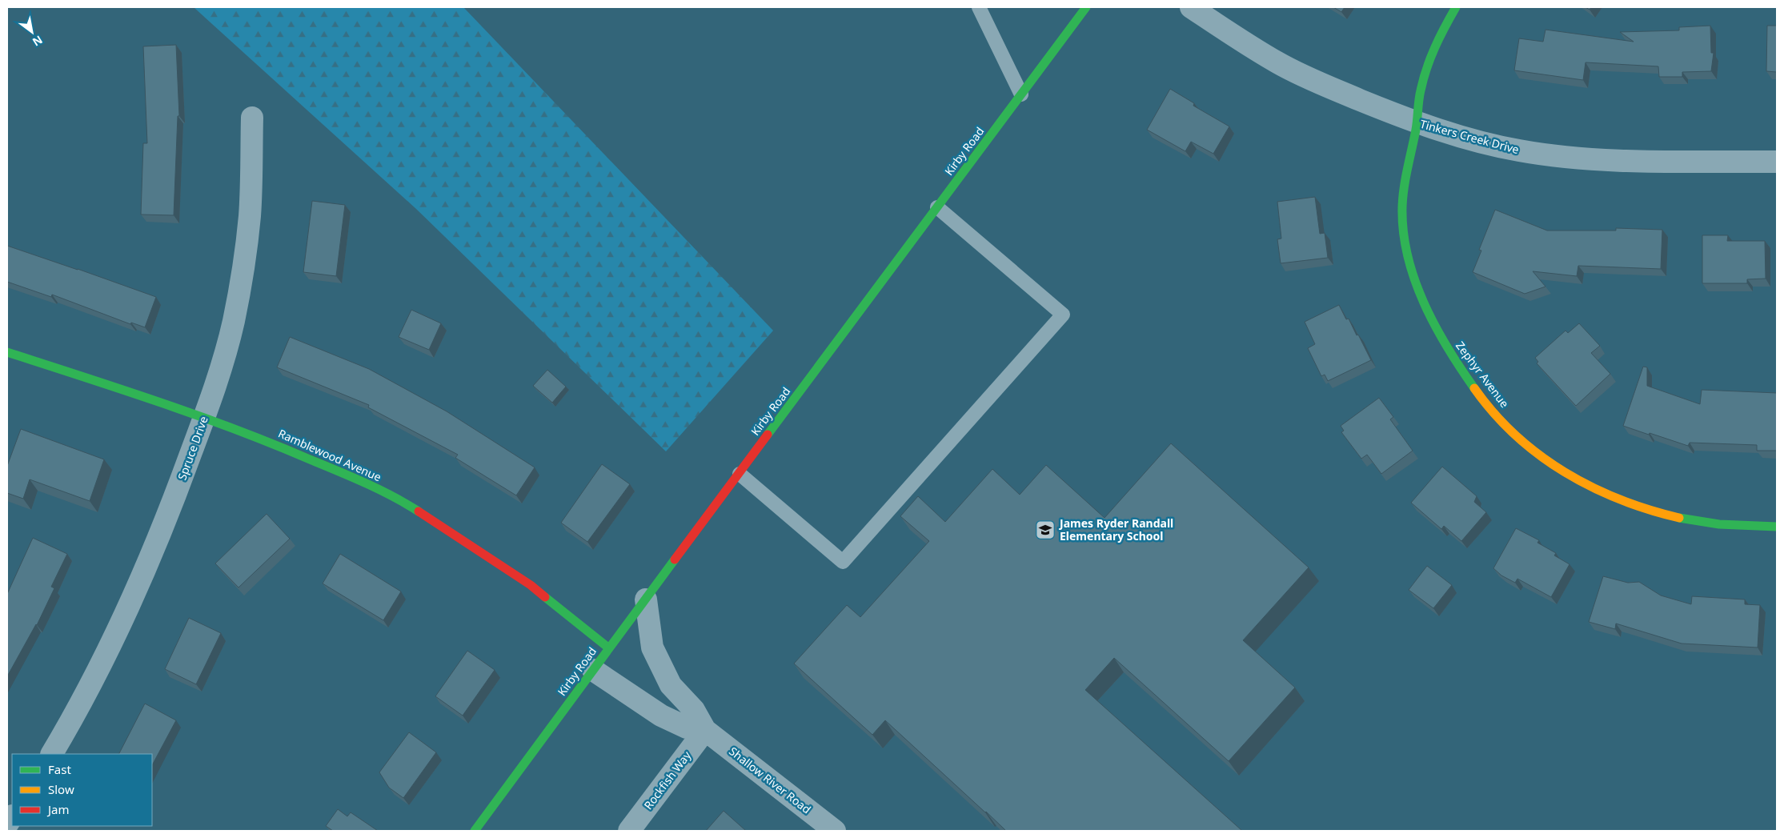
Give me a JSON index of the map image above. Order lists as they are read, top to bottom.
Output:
{
  "streets": {
    "street": [
      "Tinkers Creek Drive",
      "Kirby Road",
      "Zephyr Avenue",
      "Spruce Drive",
      "Ramblewood Avenue",
      "Rockfish Way",
      "Shallow River Road"
    ]
  },
  "crossings": [
    ["Tinkers Creek Drive", "Zephyr Avenue"],
    ["Kirby Road", "Ramblewood Avenue"],
    ["Kirby Road", "Shallow River Road"],
    ["Spruce Drive", "Ramblewood Avenue"],
    ["Rockfish Way", "Shallow River Road"]
  ],
  "places": {
    "school or university": ["James Ryder Randall Elementary School"]
  },
  "legend": ["Fast", "Slow", "Jam"],
  "north": "bottom right"
}
